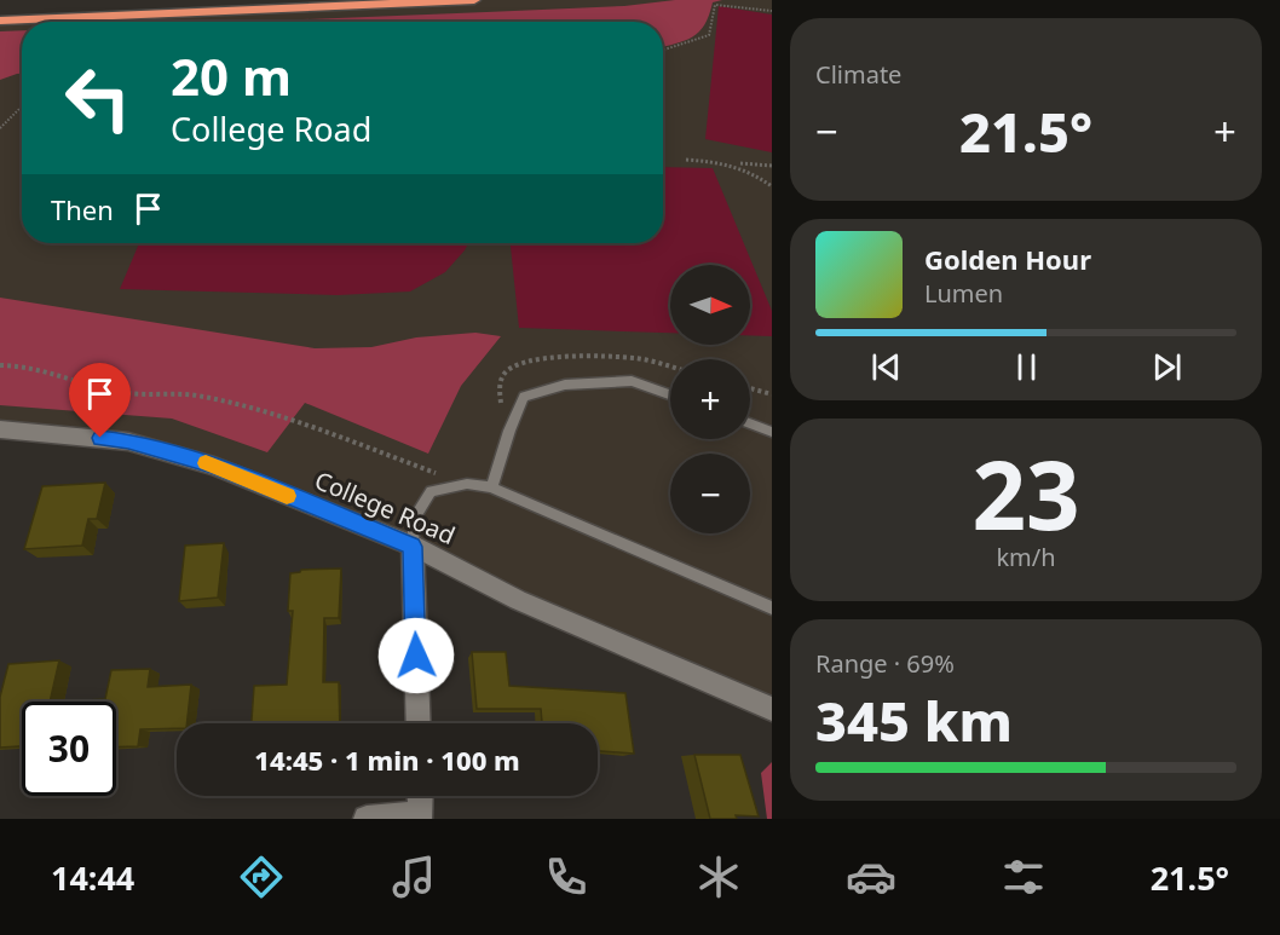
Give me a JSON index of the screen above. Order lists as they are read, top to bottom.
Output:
{
  "streets": {
    "street": ["College Road"]
  },
  "north": "right",
  "page": {
    "tile": [
      "Climate",
      ["23", "km/h"],
      ["Range · 69%", "345 km"]
    ],
    "turn": ["20 m", "College Road"],
    "heat": ["−", "21.5°", "+"],
    "then": "Then",
    "song": ["Golden Hour", "Lumen"],
    "map_buttons": ["+", "−"],
    "limit": "30",
    "trip": "14:45 · 1 min · 100 m",
    "tabs": ["14:44", "21.5°"]
  }
}
